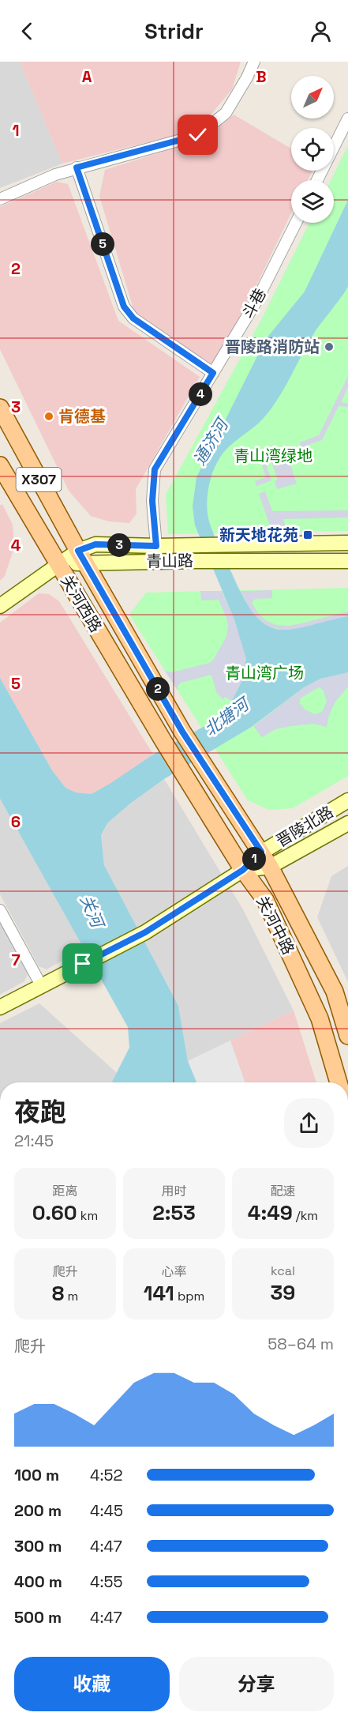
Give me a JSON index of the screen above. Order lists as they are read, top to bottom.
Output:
{
  "streets": {
    "main road": ["X307", "关河西路", "关河中路"],
    "street": ["斗巷", "青山路", "晋陵北路"]
  },
  "crossings": [
    ["斗巷", "青山路"],
    ["青山路", "关河西路"],
    ["关河西路", "关河中路"],
    ["晋陵北路", "关河中路"]
  ],
  "water": ["通济河", "北塘河", "关河"],
  "parks": ["青山湾绿地", "青山湾广场"],
  "places": {
    "other": ["晋陵路消防站", "肯德基"],
    "transit": ["新天地花苑"]
  },
  "north": "top right",
  "page": {
    "header": "Stridr",
    "pins": [
      "5",
      "4",
      "3",
      "2",
      "1"
    ],
    "heading": ["夜跑", "21:45"],
    "stats": [
      ["距离", "0.60 km"],
      ["用时", "2:53"],
      ["配速", "4:49 /km"],
      ["爬升", "8 m"],
      ["心率", "141 bpm"],
      ["kcal", "39"]
    ],
    "chart": ["爬升", "58–64 m"],
    "list": [
      {
        "name": "100 m",
        "note": "4:52"
      },
      {
        "name": "200 m",
        "note": "4:45"
      },
      {
        "name": "300 m",
        "note": "4:47"
      },
      {
        "name": "400 m",
        "note": "4:55"
      },
      {
        "name": "500 m",
        "note": "4:47"
      }
    ],
    "buttons": ["收藏", "分享"]
  },
  "grid": {
    "columns": ["A", "B"],
    "rows": [
      "1",
      "2",
      "3",
      "4",
      "5",
      "6",
      "7"
    ]
  }
}
